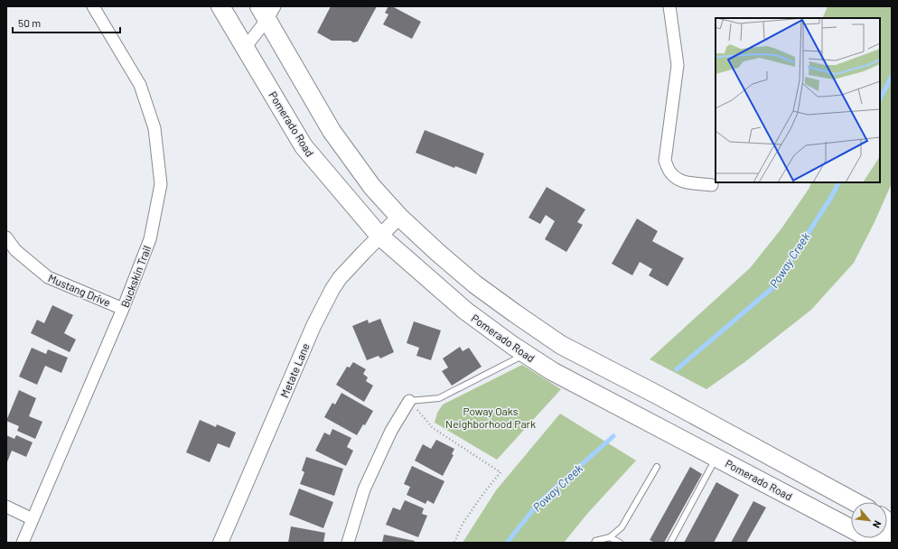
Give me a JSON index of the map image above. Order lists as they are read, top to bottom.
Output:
{
  "streets": {
    "main road": ["Pomerado Road"],
    "street": ["Buckskin Trail", "Mustang Drive", "Metate Lane"]
  },
  "crossings": [
    ["Pomerado Road", "Metate Lane"],
    ["Buckskin Trail", "Mustang Drive"]
  ],
  "water": ["Poway Creek"],
  "parks": ["Poway Oaks Neighborhood Park"],
  "scale_bar": "50 m",
  "north": "bottom right"
}
